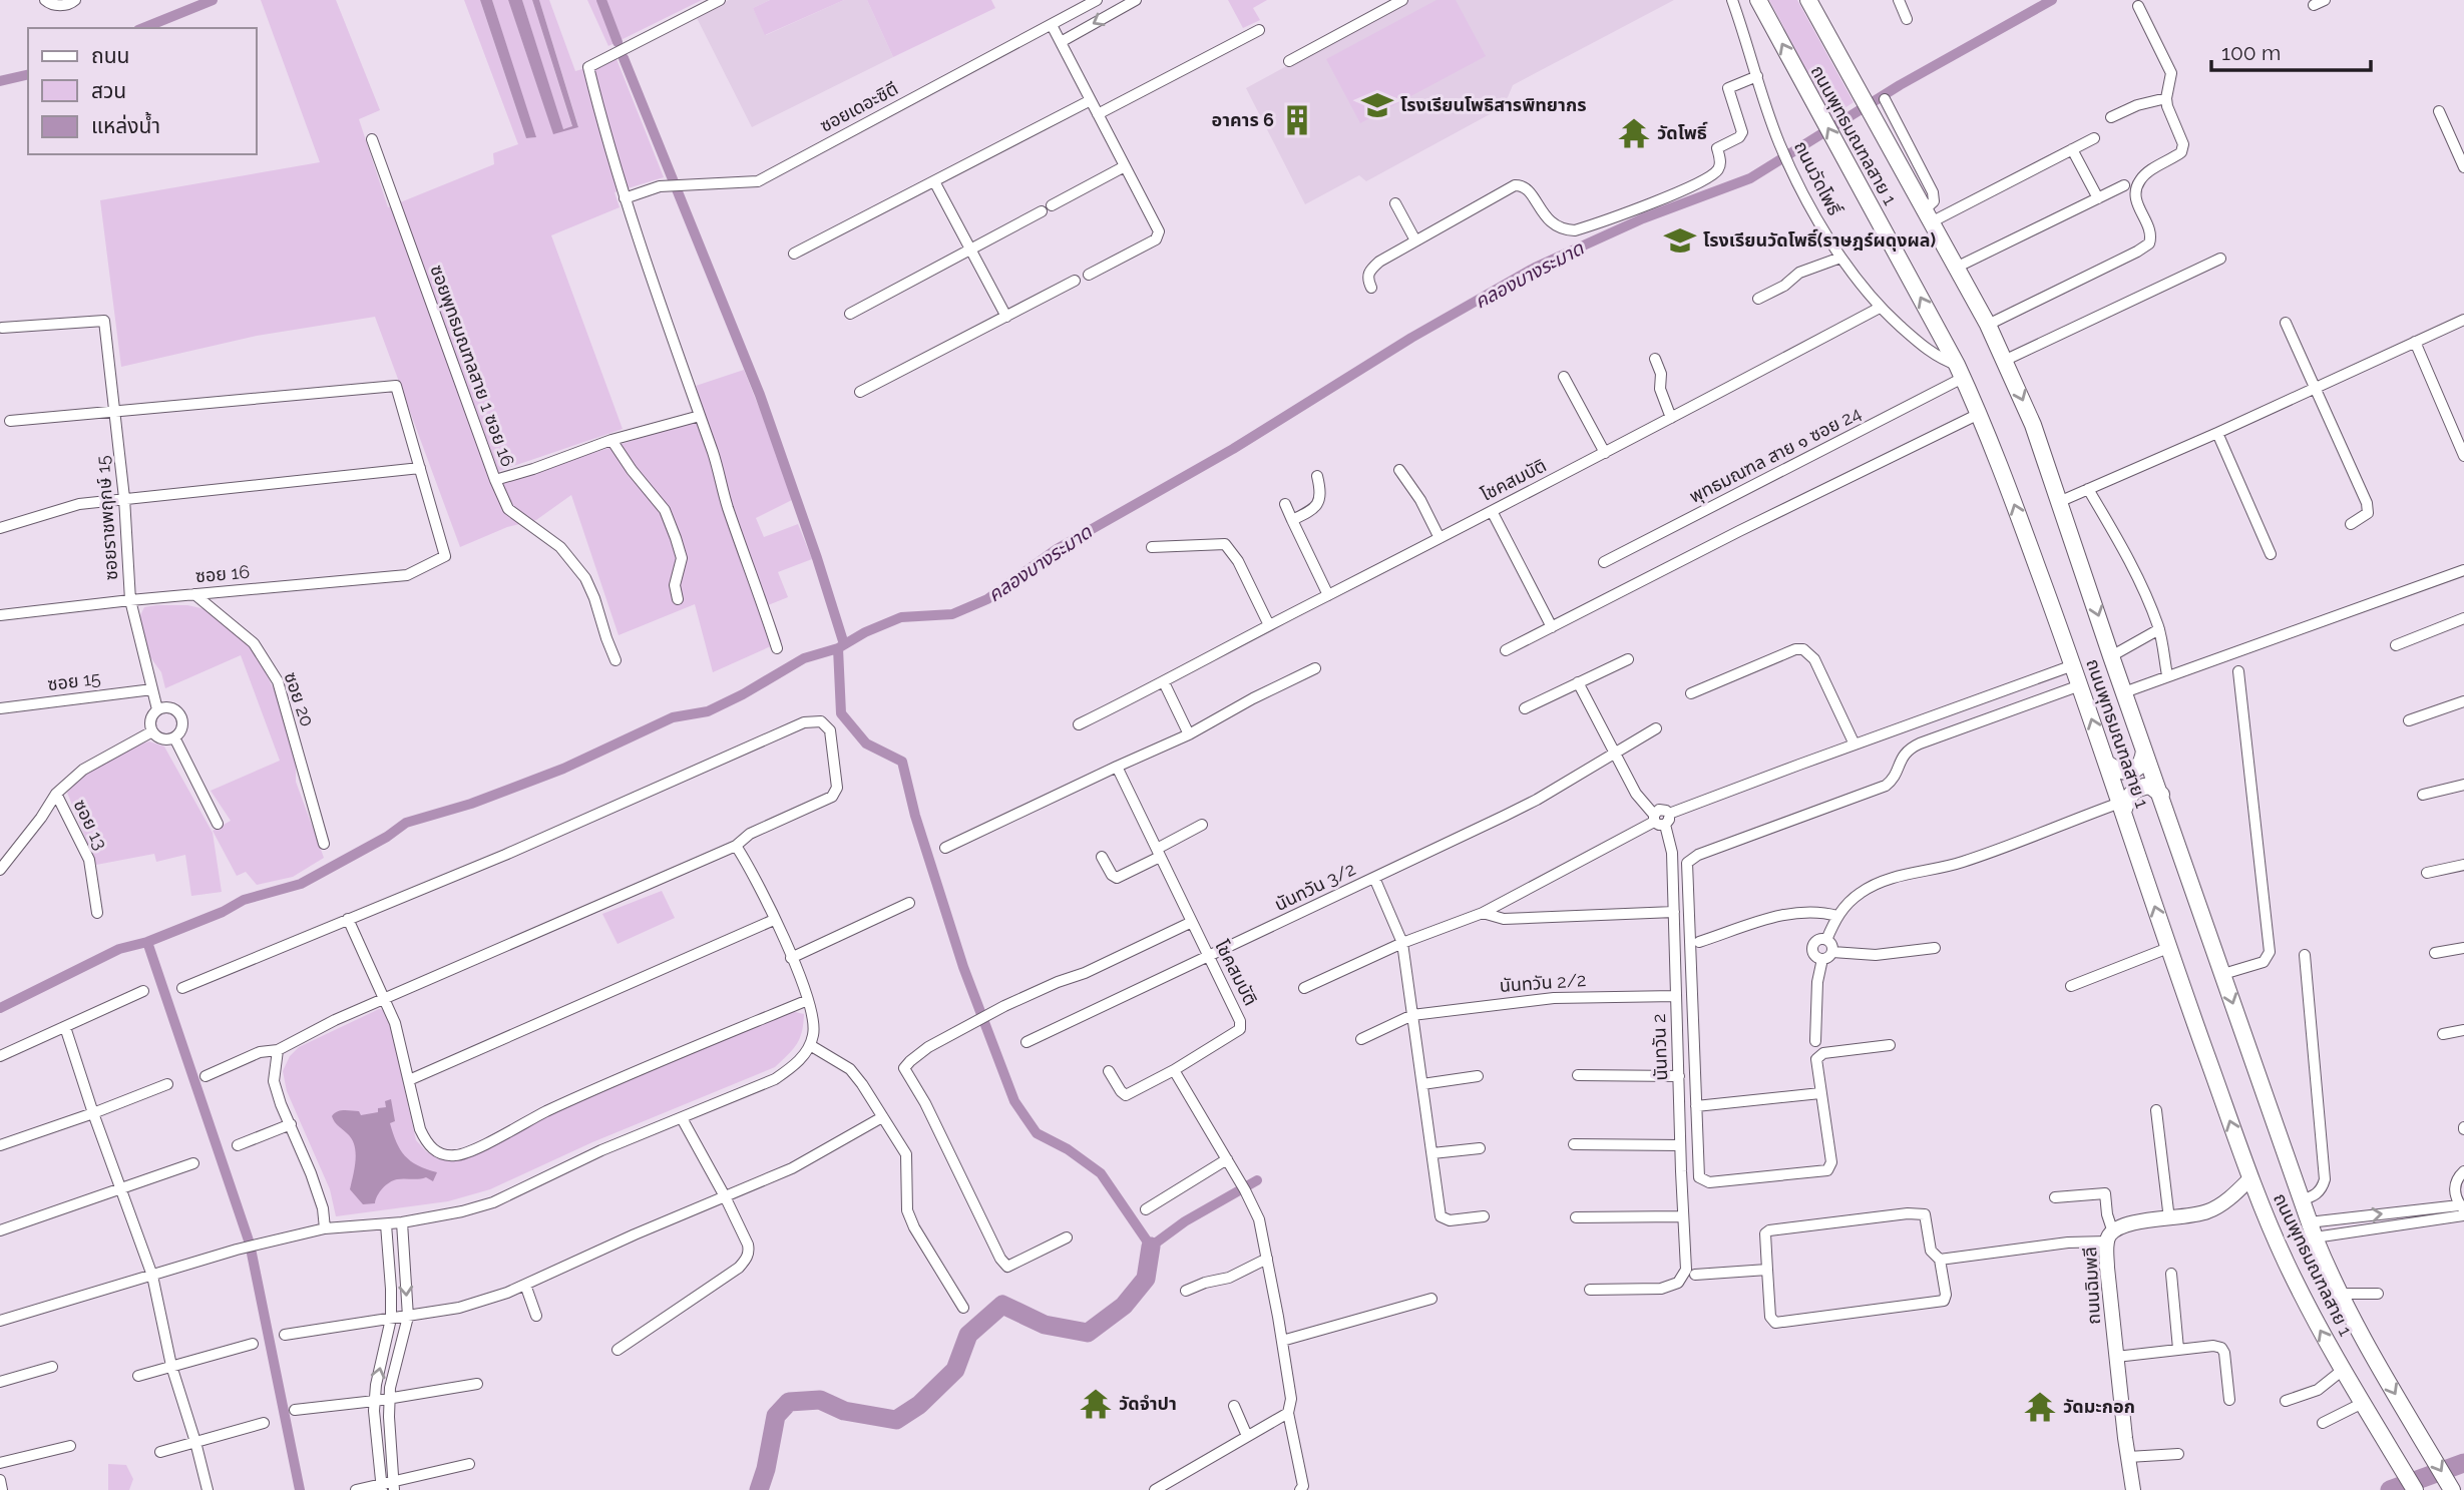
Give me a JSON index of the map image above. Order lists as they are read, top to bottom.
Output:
{
  "streets": {
    "main road": ["ถนนพุทธมณฑลสาย 1"],
    "street": [
      "ซอยเดอะซิตี",
      "ถนนวัดโพธิ์",
      "ซอยพุทธมณฑลสาย 1 ซอย 16",
      "พุทธมณฑล สาย ๑ ซอย 24",
      "โชคสมบัติ",
      "ซอยราชพฤกษ์ 15",
      "ซอย 16",
      "ซอย 15",
      "ซอย 20",
      "ซอย 13",
      "นันทวัน 3/2",
      "นันทวัน 2/2",
      "นันทวัน 2",
      "ถนนฉิมพลี"
    ]
  },
  "crossings": [
    ["ถนนพุทธมณฑลสาย 1", "ถนนวัดโพธิ์"],
    ["ถนนพุทธมณฑลสาย 1", "พุทธมณฑล สาย ๑ ซอย 24"],
    ["ถนนพุทธมณฑลสาย 1", "ถนนฉิมพลี"],
    ["ถนนวัดโพธิ์", "พุทธมณฑล สาย ๑ ซอย 24"],
    ["ถนนวัดโพธิ์", "โชคสมบัติ"],
    ["โชคสมบัติ", "นันทวัน 3/2"],
    ["ซอยราชพฤกษ์ 15", "ซอย 16"],
    ["ซอยราชพฤกษ์ 15", "ซอย 15"],
    ["ซอย 16", "ซอย 20"],
    ["นันทวัน 2/2", "นันทวัน 2"]
  ],
  "water": ["คลองบางระมาด"],
  "places": {
    "school or university": ["โรงเรียนโพธิสารพิทยากร", "โรงเรียนวัดโพธิ์(ราษฎร์ผดุงผล)"],
    "building": ["อาคาร 6"],
    "temple": ["วัดโพธิ์", "วัดจำปา", "วัดมะกอก"]
  },
  "legend": ["ถนน", "สวน", "แหล่งน้ำ"],
  "scale_bar": "100 m"
}
